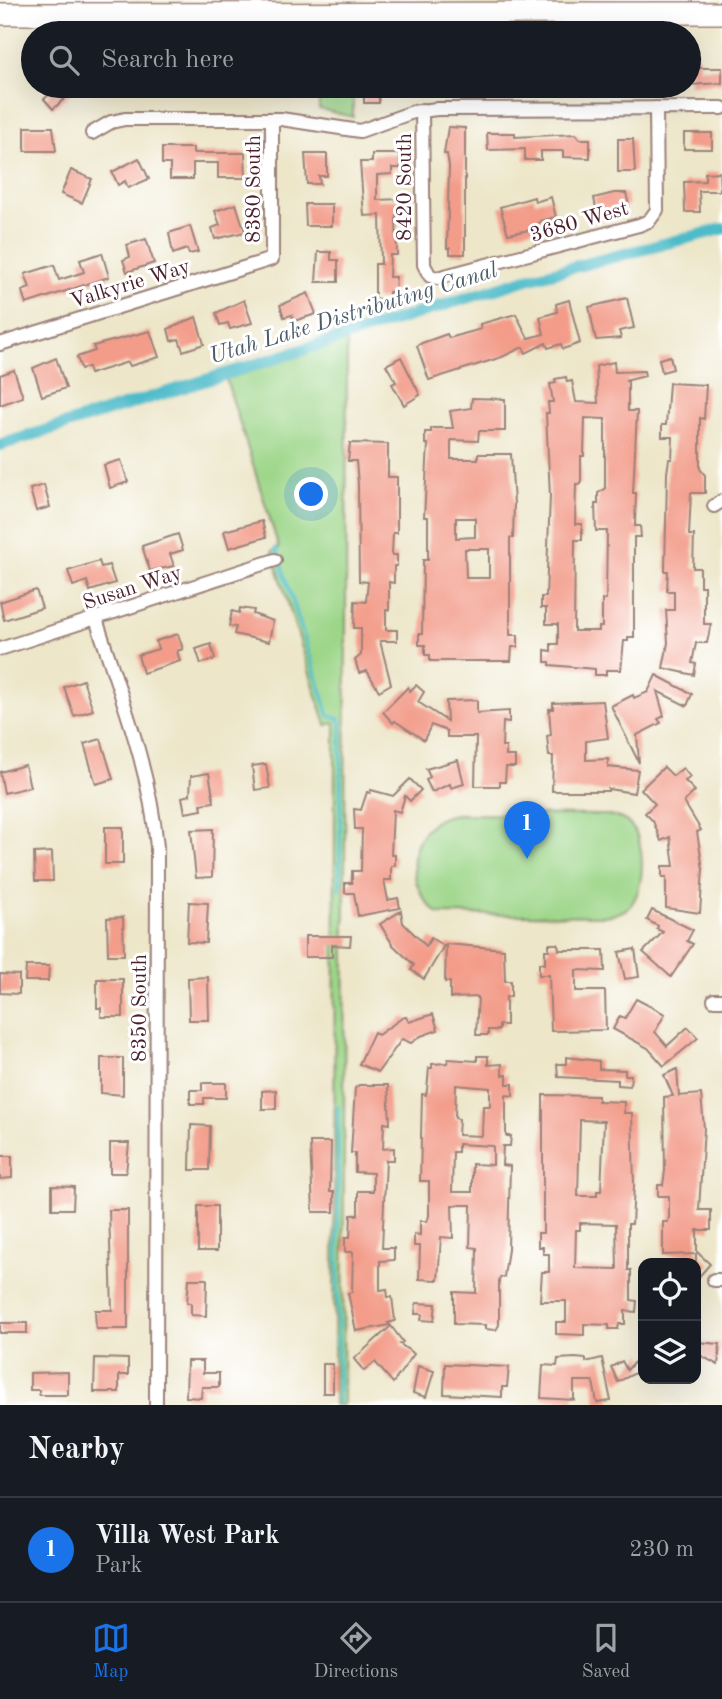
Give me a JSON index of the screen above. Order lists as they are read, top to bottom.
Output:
{
  "streets": {
    "street": [
      "8420 South",
      "8380 South",
      "3680 West",
      "Valkyrie Way",
      "Susan Way",
      "8350 South"
    ]
  },
  "crossings": [
    ["8420 South", "3680 West"],
    ["8380 South", "Valkyrie Way"],
    ["Susan Way", "8350 South"]
  ],
  "water": ["Utah Lake Distributing Canal"],
  "page": {
    "search": "Search here",
    "pins": "1",
    "heading": "Nearby",
    "list": [
      {
        "mark": "1",
        "name": "Villa West Park",
        "note": "Park",
        "value": "230 m"
      }
    ],
    "nav": ["Map", "Directions", "Saved"]
  }
}
